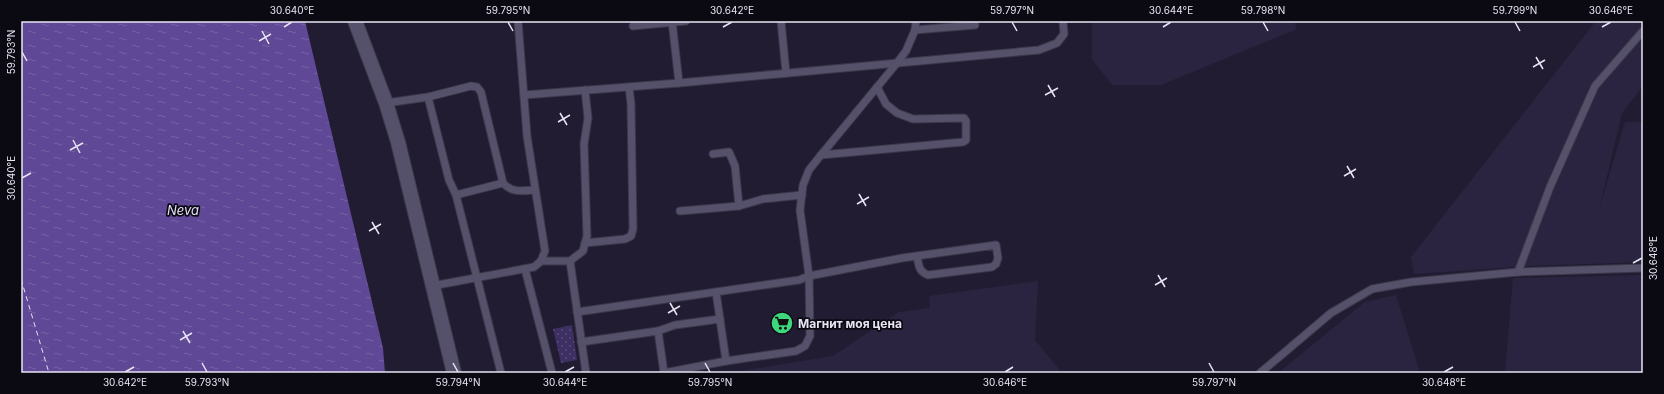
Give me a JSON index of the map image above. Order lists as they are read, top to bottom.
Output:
{
  "water": ["Neva"],
  "places": {
    "supermarket": ["Магнит моя цена"]
  },
  "coordinates": [
    "30.640°E",
    "59.795°N",
    "30.642°E",
    "59.797°N",
    "30.644°E",
    "59.798°N",
    "59.799°N",
    "30.646°E",
    "59.793°N",
    "30.648°E",
    "59.794°N"
  ]
}
